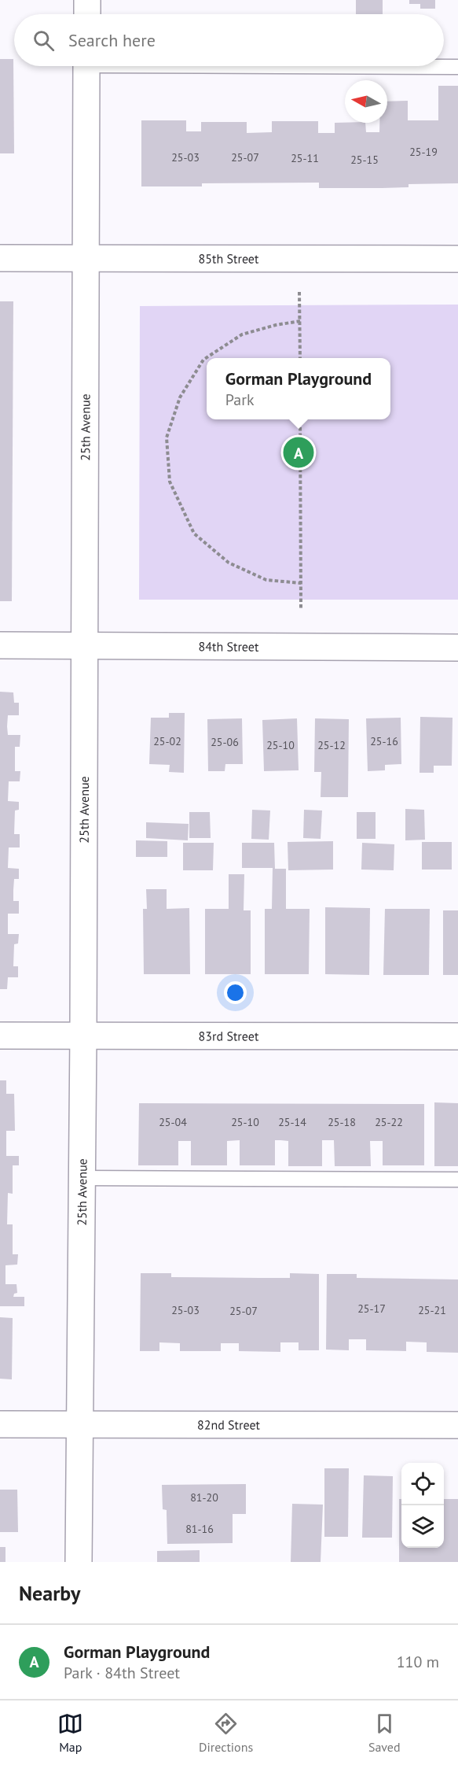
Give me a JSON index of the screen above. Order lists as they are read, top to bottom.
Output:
{
  "streets": {
    "street": [
      "85th Street",
      "25th Avenue",
      "84th Street",
      "83rd Street",
      "82nd Street"
    ]
  },
  "crossings": [
    ["85th Street", "25th Avenue"],
    ["25th Avenue", "84th Street"],
    ["25th Avenue", "83rd Street"],
    ["25th Avenue", "82nd Street"]
  ],
  "house_numbers": [
    "25-19",
    "25-03",
    "25-07",
    "25-11",
    "25-15",
    "25-02",
    "25-16",
    "25-06",
    "25-10",
    "25-12",
    "25-04",
    "25-10",
    "25-14",
    "25-18",
    "25-22",
    "25-17",
    "25-03",
    "25-21",
    "25-07",
    "81-20",
    "81-16"
  ],
  "north": "left",
  "page": {
    "search": "Search here",
    "popup": ["Gorman Playground", "Park"],
    "pins": "A",
    "heading": "Nearby",
    "list": [
      {
        "mark": "A",
        "name": "Gorman Playground",
        "note": "Park · 84th Street",
        "value": "110 m"
      }
    ],
    "nav": ["Map", "Directions", "Saved"]
  }
}
